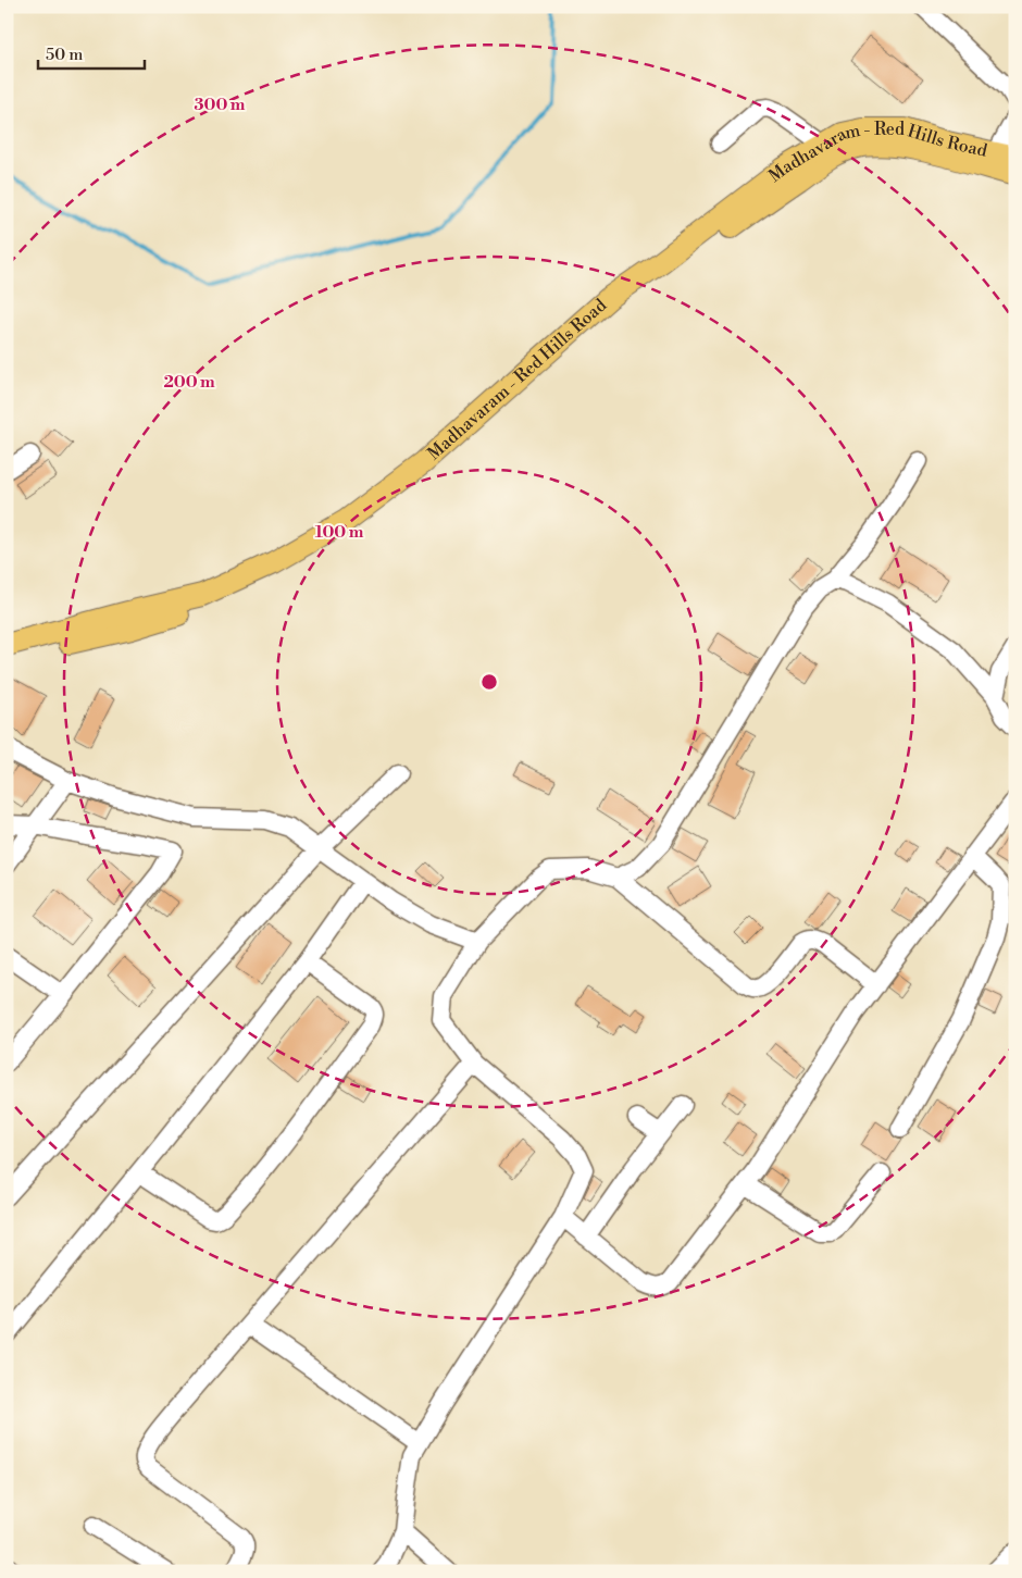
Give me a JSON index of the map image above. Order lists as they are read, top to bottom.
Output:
{
  "streets": {
    "main road": ["Madhavaram - Red Hills Road"]
  },
  "scale_bar": "50 m",
  "rings": ["300 m", "200 m", "100 m"]
}
